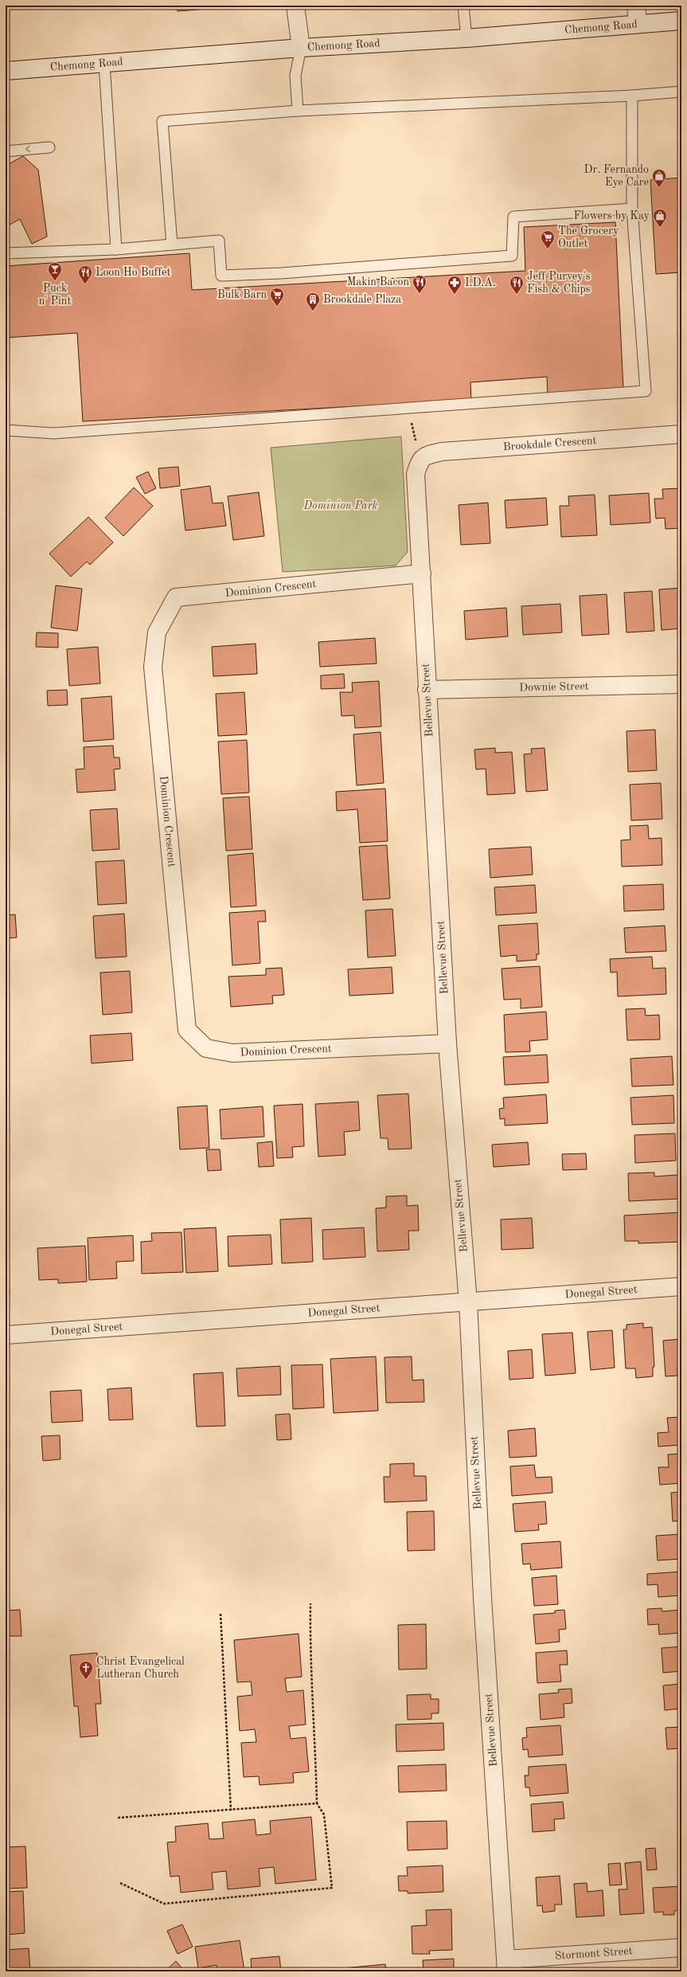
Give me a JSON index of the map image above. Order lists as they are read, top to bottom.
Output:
{
  "streets": {
    "street": [
      "Chemong Road",
      "Brookdale Crescent",
      "Dominion Crescent",
      "Downie Street",
      "Bellevue Street",
      "Donegal Street",
      "Stormont Street"
    ]
  },
  "crossings": [
    ["Brookdale Crescent", "Bellevue Street"],
    ["Dominion Crescent", "Bellevue Street"],
    ["Downie Street", "Bellevue Street"],
    ["Bellevue Street", "Donegal Street"],
    ["Bellevue Street", "Stormont Street"]
  ],
  "parks": ["Dominion Park"],
  "places": {
    "shop": ["Dr. Fernando Eye Care", "Flowers by Kay"],
    "supermarket": ["The Grocery Outlet", "Bulk Barn"],
    "bar": ["Puck n' Pint"],
    "restaurant": ["Loon Ho Buffet", "Makin Bacon", "Jeff Purvey's Fish & Chips"],
    "pharmacy": ["I.D.A."],
    "building": ["Brookdale Plaza"],
    "church": ["Christ Evangelical Lutheran Church"]
  }
}
